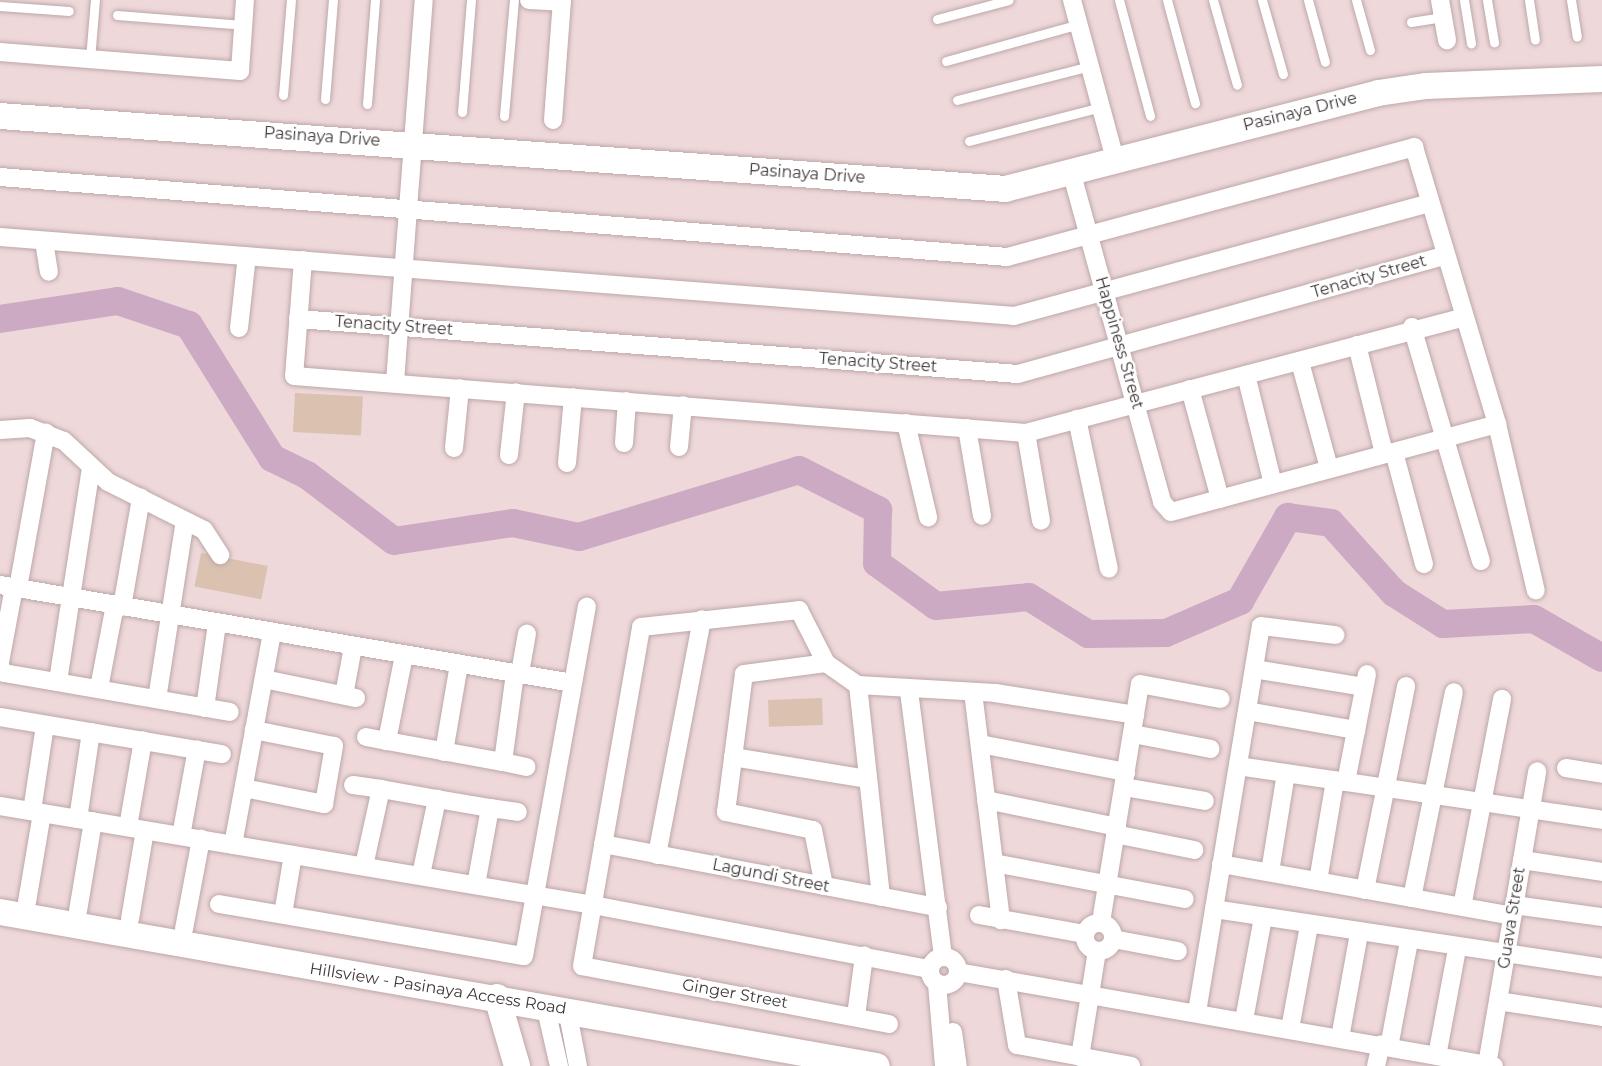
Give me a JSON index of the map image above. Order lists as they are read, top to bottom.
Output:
{
  "streets": {
    "street": [
      "Pasinaya Drive",
      "Tenacity Street",
      "Happiness Street",
      "Lagundi Street",
      "Guava Street",
      "Hillsview - Pasinaya Access Road",
      "Ginger Street"
    ]
  },
  "crossings": [
    ["Pasinaya Drive", "Happiness Street"],
    ["Tenacity Street", "Happiness Street"]
  ]
}
